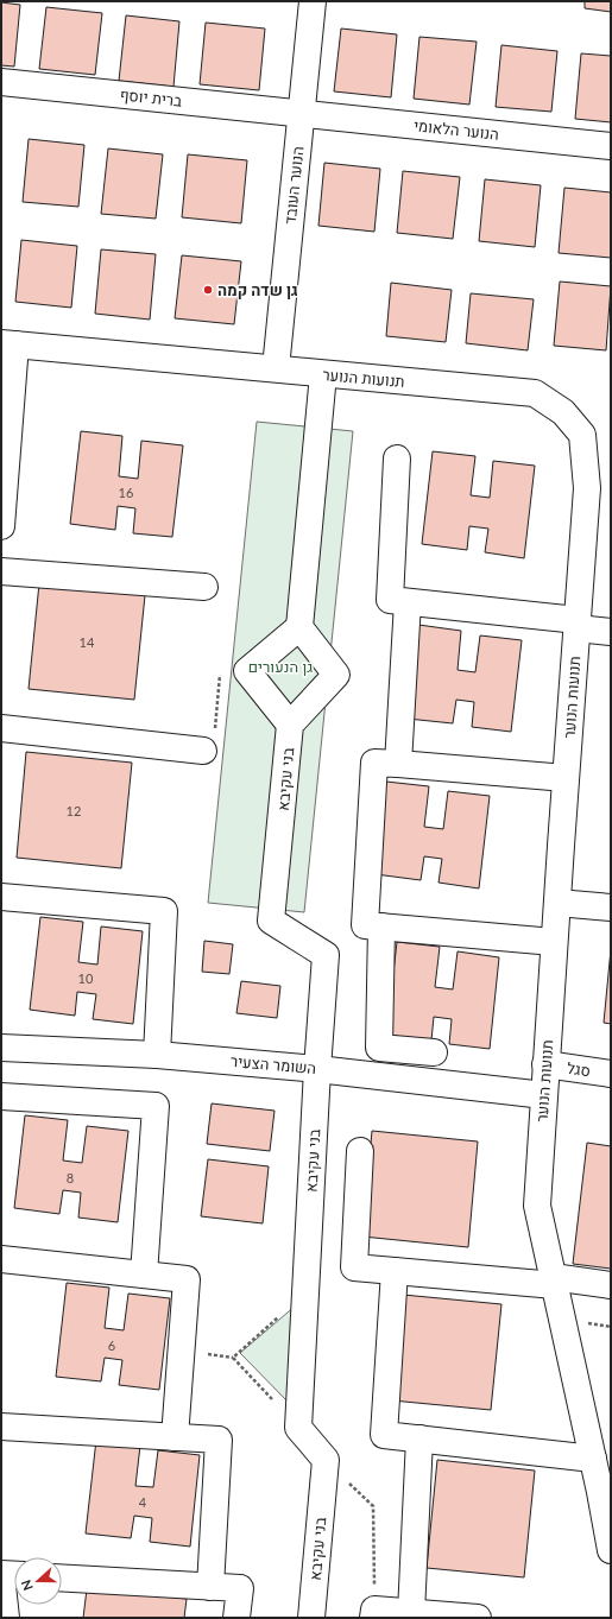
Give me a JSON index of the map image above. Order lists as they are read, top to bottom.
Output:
{
  "streets": {
    "street": [
      "ברית יוסף",
      "הנוער הלאומי",
      "הנוער העובד",
      "תנועות הנוער",
      "בני עקיבא",
      "השומר הצעיר",
      "סגל"
    ]
  },
  "crossings": [
    ["ברית יוסף", "הנוער הלאומי"],
    ["ברית יוסף", "הנוער העובד"],
    ["הנוער הלאומי", "הנוער העובד"],
    ["הנוער העובד", "תנועות הנוער"],
    ["תנועות הנוער", "השומר הצעיר"],
    ["תנועות הנוער", "סגל"],
    ["בני עקיבא", "השומר הצעיר"]
  ],
  "parks": ["גן הנעורים"],
  "places": ["גן שדה קמה"],
  "house_numbers": [
    "16",
    "14",
    "12",
    "10",
    "8",
    "6",
    "4"
  ],
  "north": "left"
}
